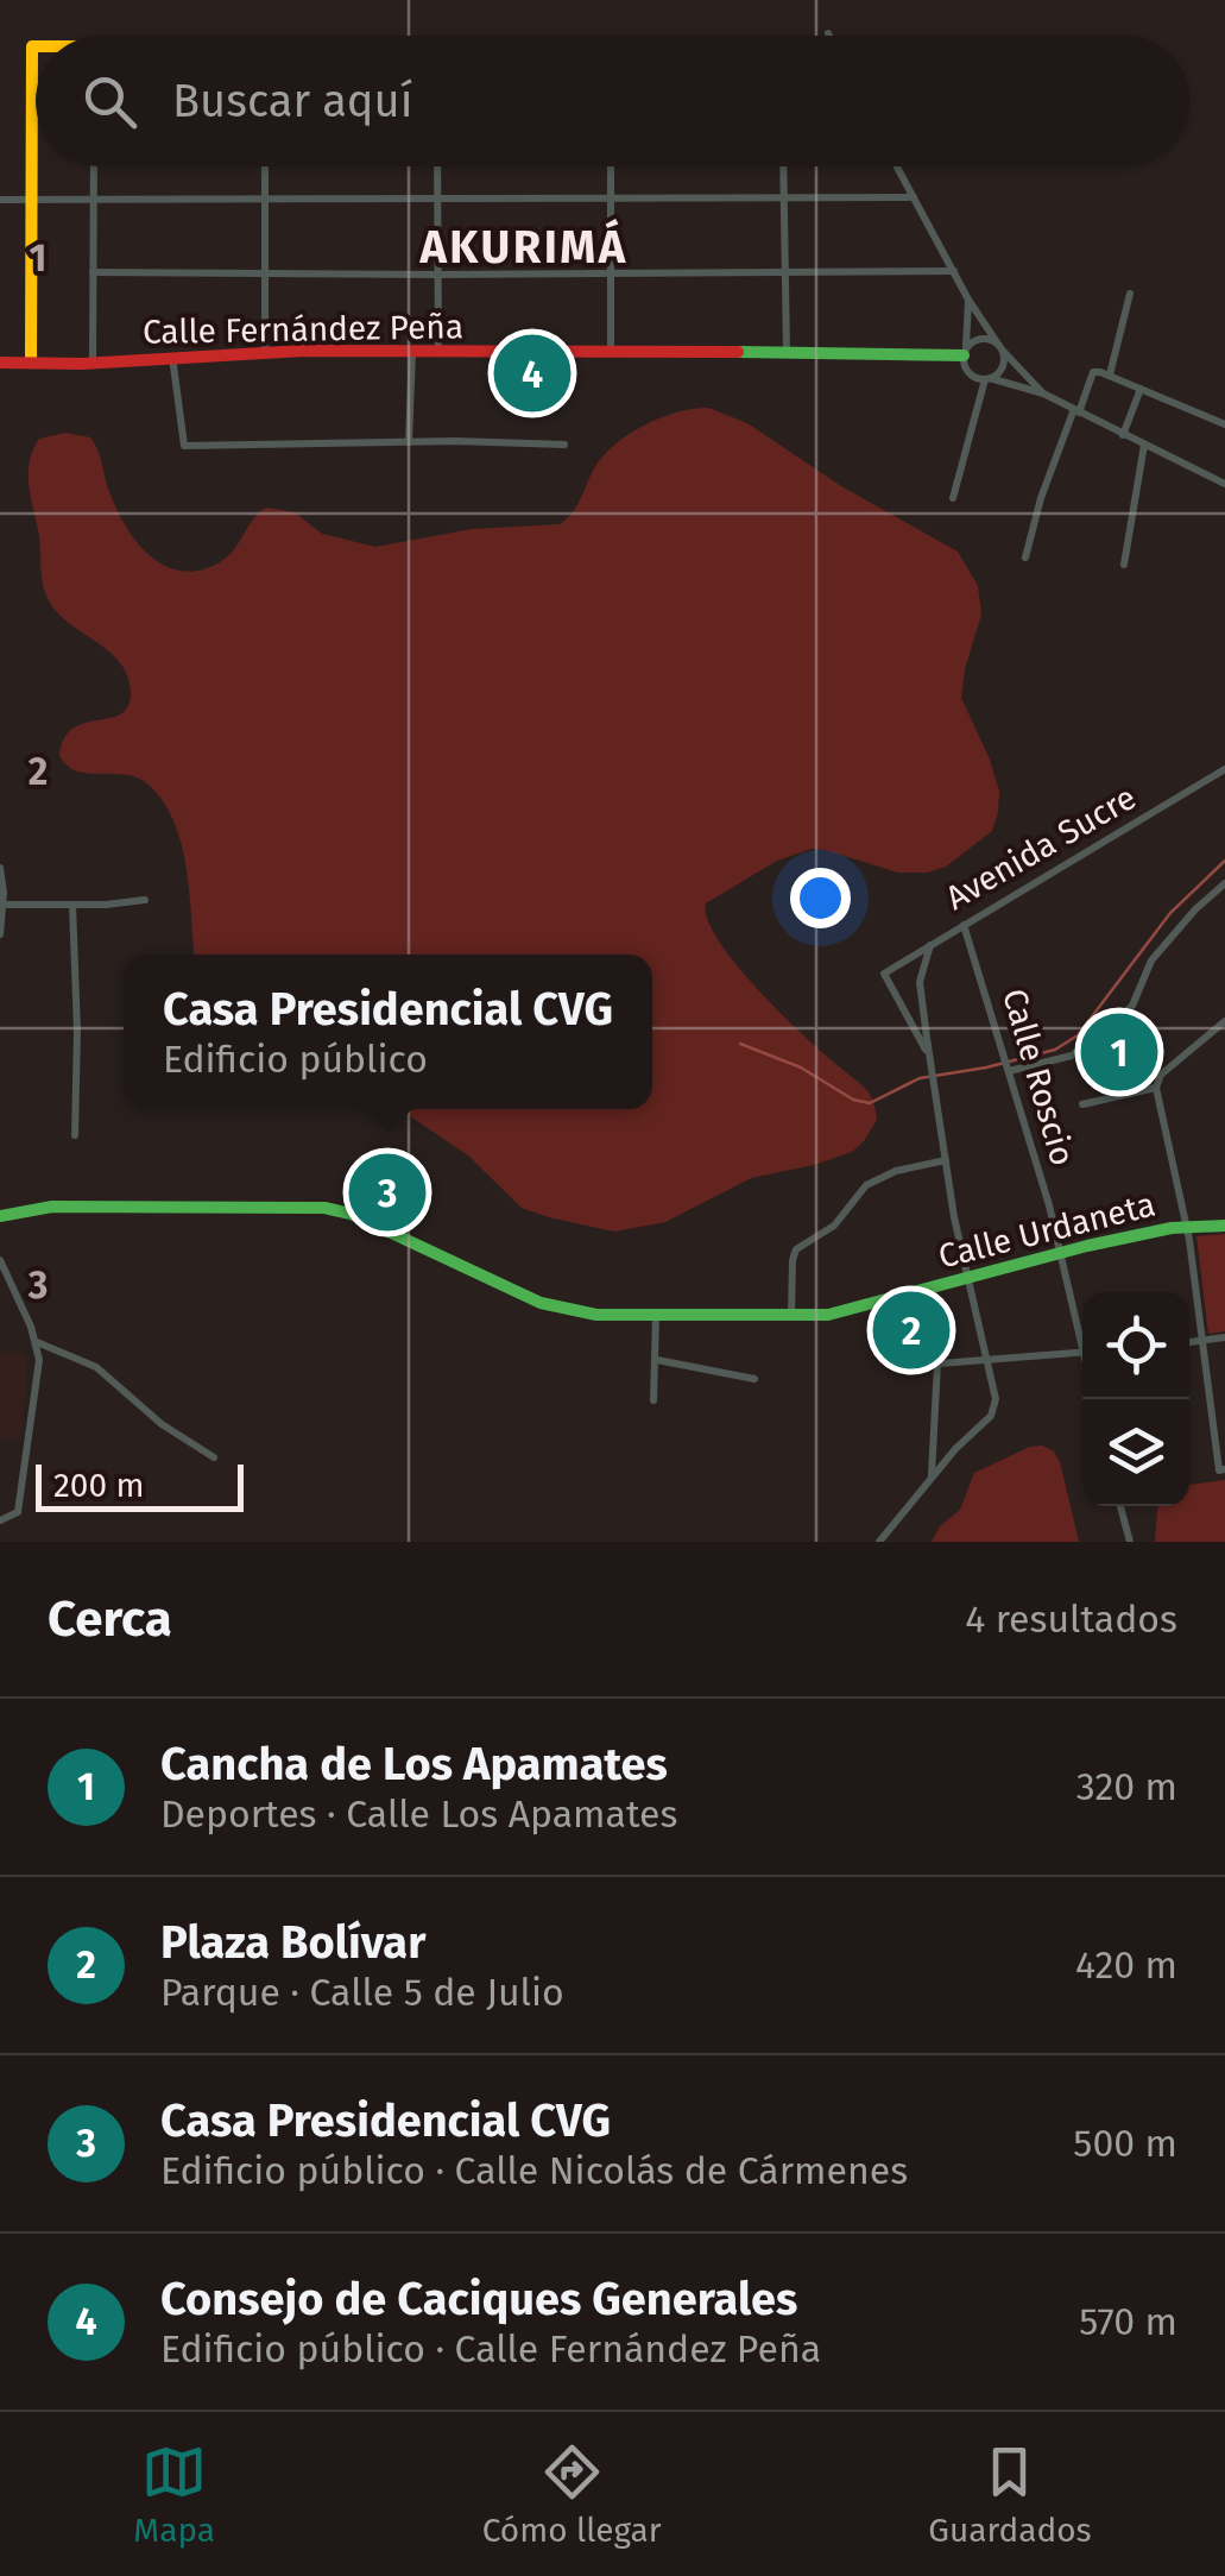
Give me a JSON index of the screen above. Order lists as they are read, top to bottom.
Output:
{
  "streets": {
    "street": [
      "Calle Fernández Peña",
      "Avenida Sucre",
      "Calle Roscio",
      "Calle Urdaneta"
    ]
  },
  "crossings": [
    ["Avenida Sucre", "Calle Roscio"],
    ["Calle Roscio", "Calle Urdaneta"]
  ],
  "districts": ["AKURIMÁ"],
  "scale_bar": "200 m",
  "page": {
    "search": "Buscar aquí",
    "pins": [
      "4",
      "1",
      "3",
      "2"
    ],
    "popup": ["Casa Presidencial CVG", "Edificio público"],
    "scale": "200 m",
    "heading": ["Cerca", "4 resultados"],
    "list": [
      {
        "mark": "1",
        "name": "Cancha de Los Apamates",
        "note": "Deportes · Calle Los Apamates",
        "value": "320 m"
      },
      {
        "mark": "2",
        "name": "Plaza Bolívar",
        "note": "Parque · Calle 5 de Julio",
        "value": "420 m"
      },
      {
        "mark": "3",
        "name": "Casa Presidencial CVG",
        "note": "Edificio público · Calle Nicolás de Cármenes",
        "value": "500 m"
      },
      {
        "mark": "4",
        "name": "Consejo de Caciques Generales",
        "note": "Edificio público · Calle Fernández Peña",
        "value": "570 m"
      }
    ],
    "nav": ["Mapa", "Cómo llegar", "Guardados"]
  },
  "grid": {
    "rows": ["1", "2", "3"]
  }
}
